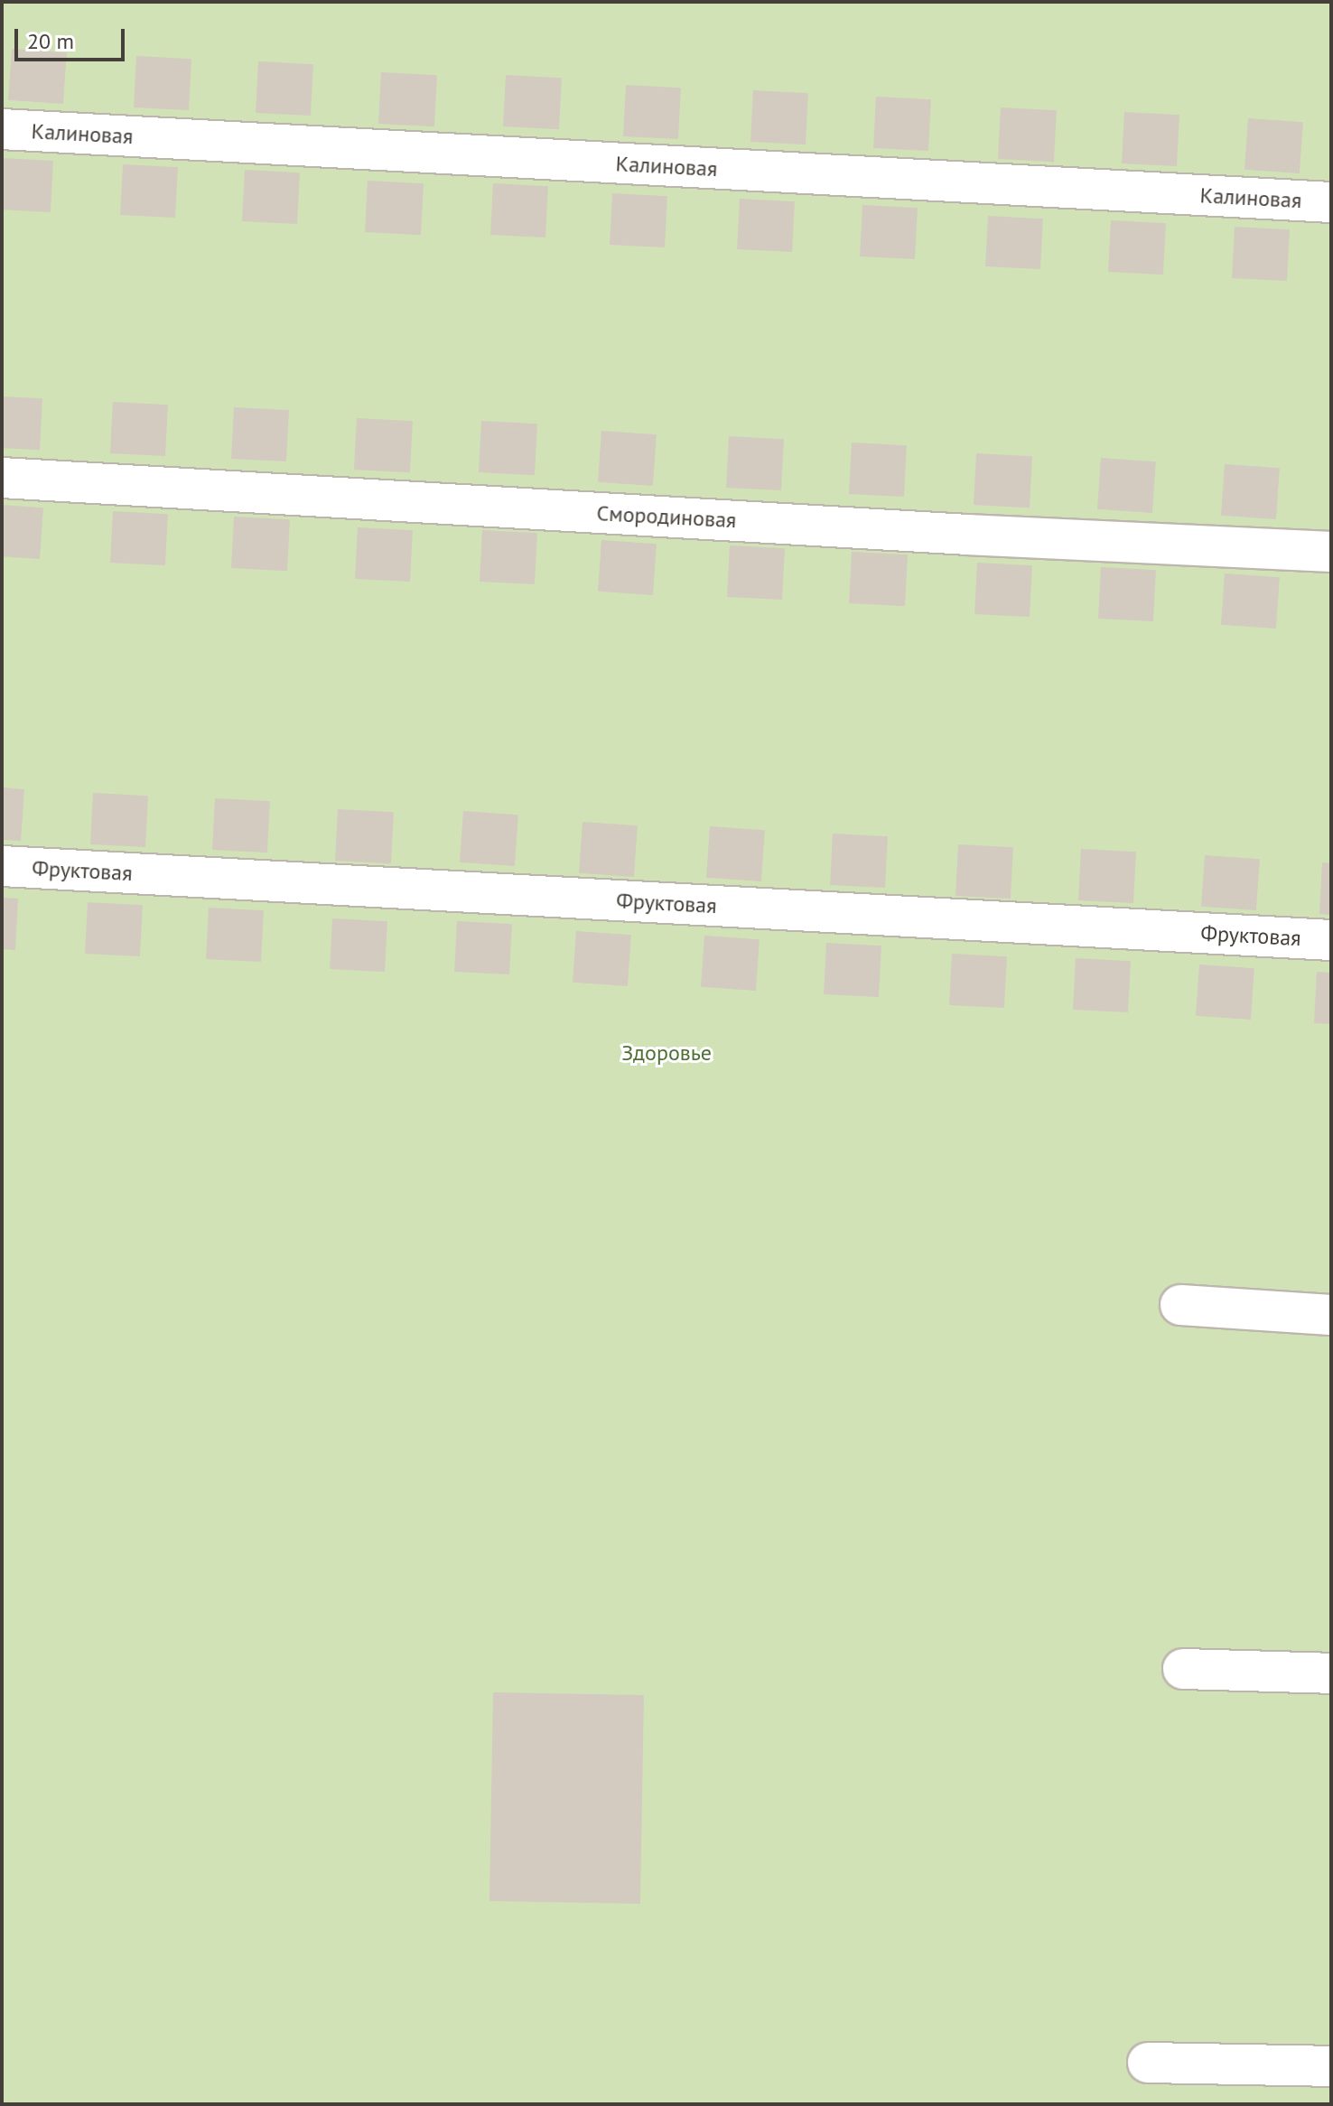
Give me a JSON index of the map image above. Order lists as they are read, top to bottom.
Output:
{
  "streets": {
    "street": ["Калиновая", "Смородиновая", "Фруктовая"]
  },
  "parks": ["Здоровье"],
  "scale_bar": "20 m"
}
